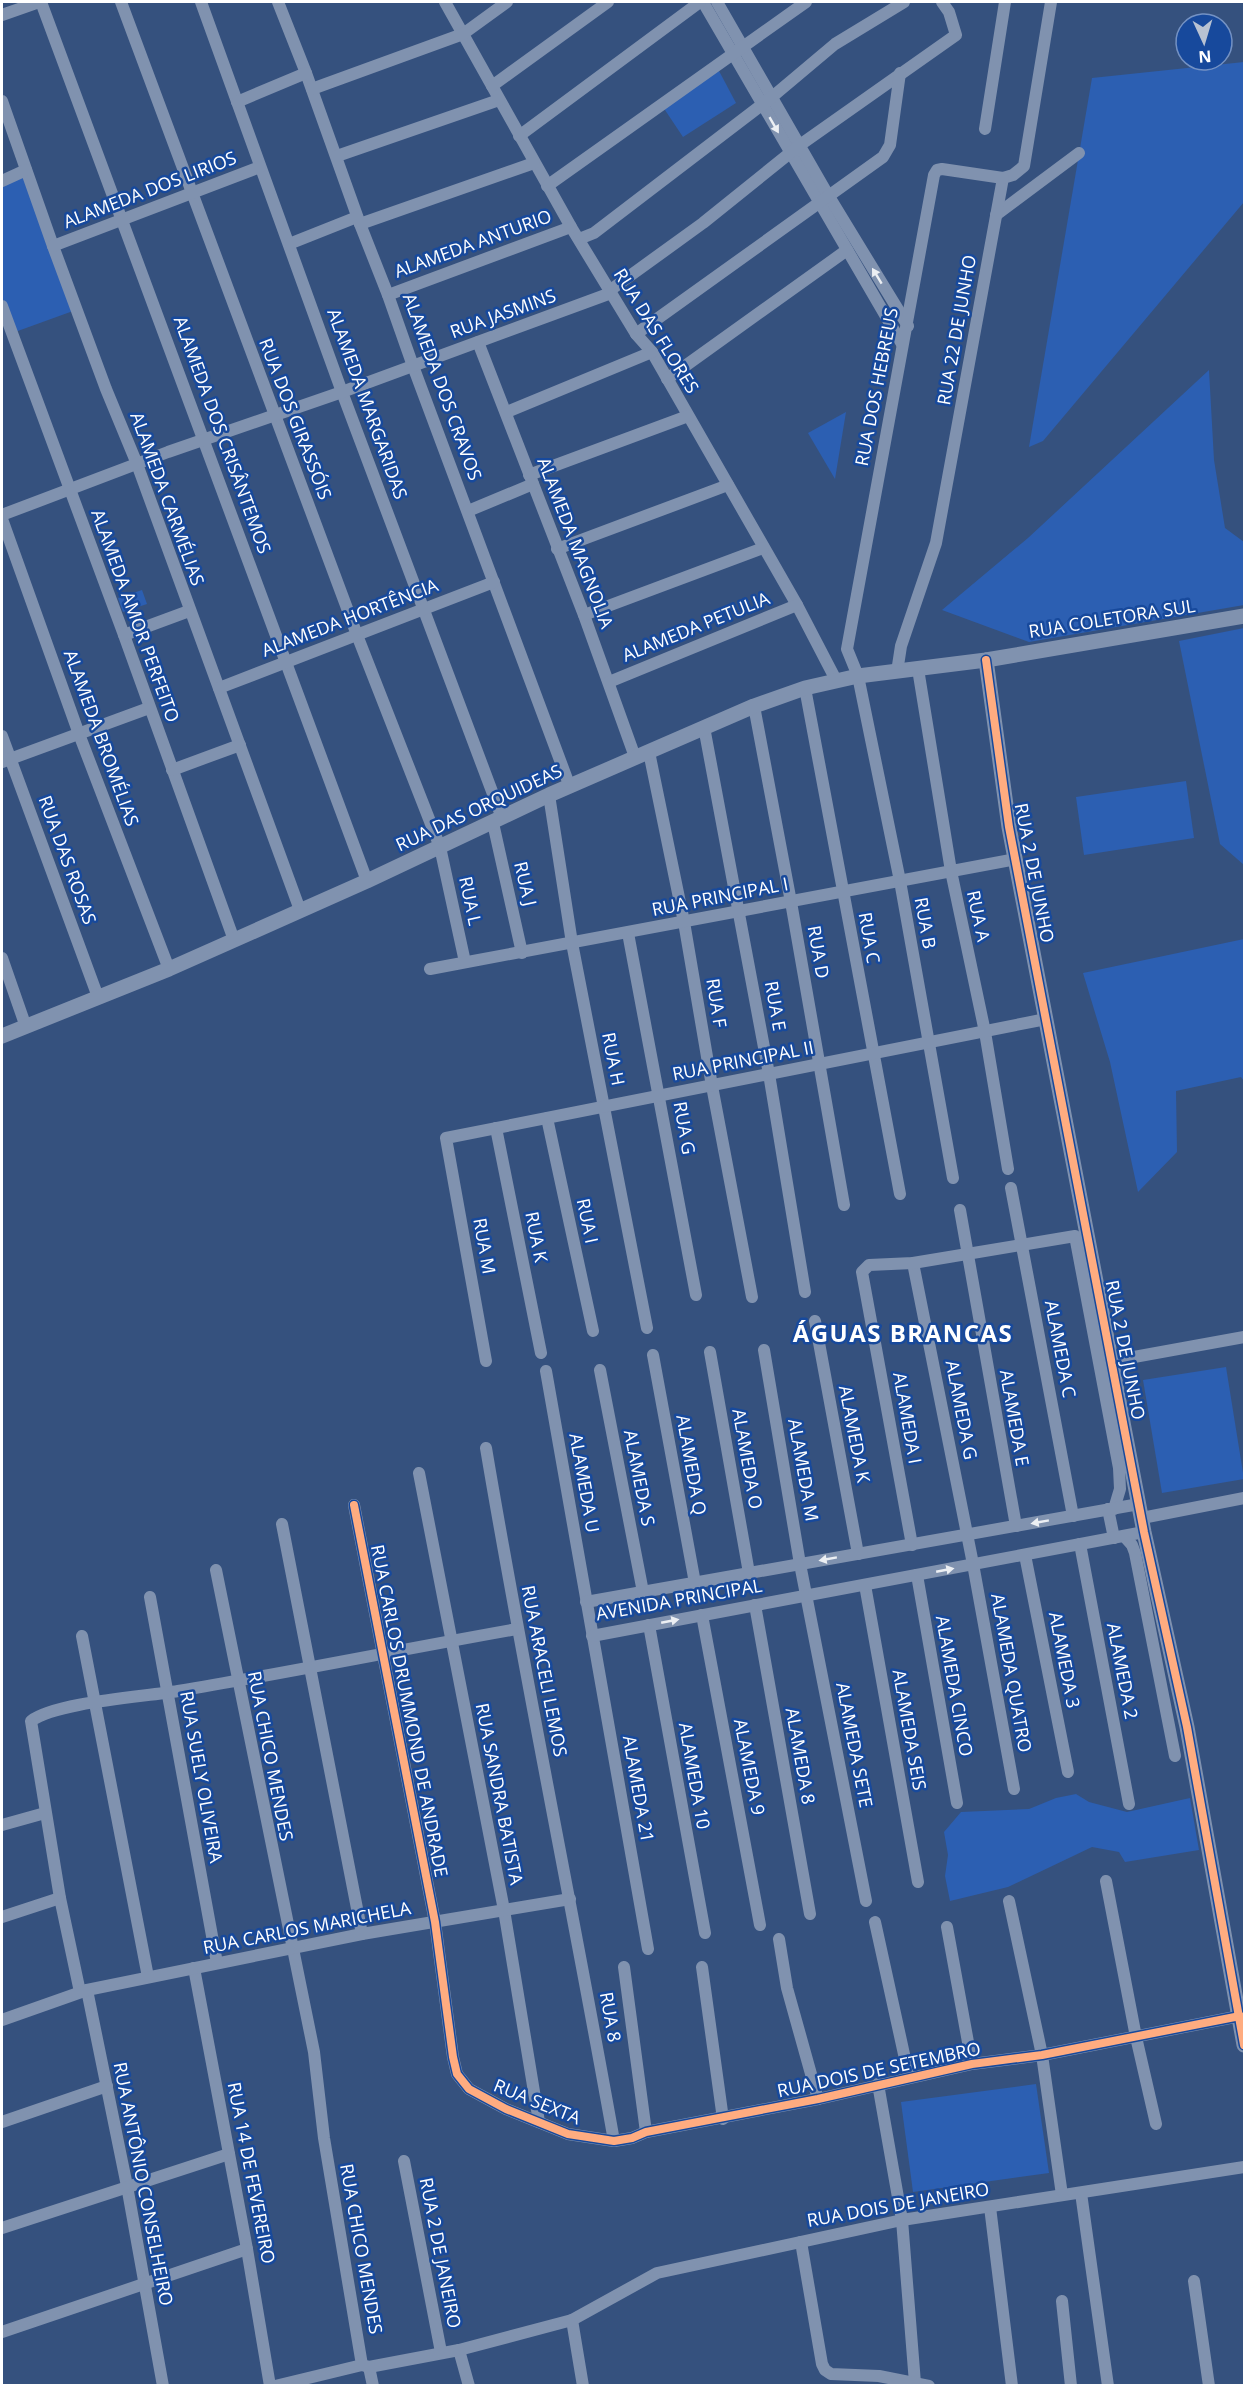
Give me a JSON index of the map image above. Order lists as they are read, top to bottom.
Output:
{
  "streets": {
    "street": [
      "ALAMEDA DOS LIRIOS",
      "ALAMEDA ANTURIO",
      "RUA JASMINS",
      "RUA 22 DE JUNHO",
      "RUA DAS FLORES",
      "ALAMEDA DOS CRAVOS",
      "RUA DOS HEBREUS",
      "ALAMEDA MARGARIDAS",
      "RUA DOS GIRASSÓIS",
      "ALAMEDA DOS CRISÂNTEMOS",
      "ALAMEDA CARMÉLIAS",
      "ALAMEDA MAGNOLIA",
      "ALAMEDA AMOR PERFEITO",
      "ALAMEDA HORTÊNCIA",
      "RUA COLETORA SUL",
      "ALAMEDA PETULIA",
      "ALAMEDA BROMÉLIAS",
      "RUA DAS ORQUIDEAS",
      "RUA DAS ROSAS",
      "RUA 2 DE JUNHO",
      "RUA J",
      "RUA PRINCIPAL I",
      "RUA L",
      "RUA A",
      "RUA B",
      "RUA C",
      "RUA D",
      "RUA F",
      "RUA E",
      "RUA H",
      "RUA PRINCIPAL II",
      "RUA G",
      "RUA I",
      "RUA K",
      "RUA M",
      "ALAMEDA C",
      "ALAMEDA G",
      "ALAMEDA I",
      "ALAMEDA E",
      "ALAMEDA K",
      "ALAMEDA O",
      "ALAMEDA Q",
      "ALAMEDA M",
      "ALAMEDA S",
      "ALAMEDA U",
      "AVENIDA PRINCIPAL",
      "ALAMEDA 3",
      "RUA ARACELI LEMOS",
      "ALAMEDA 2",
      "ALAMEDA QUATRO",
      "ALAMEDA CINCO",
      "RUA CARLOS DRUMMOND DE ANDRADE",
      "ALAMEDA SEIS",
      "ALAMEDA SETE",
      "RUA CHICO MENDES",
      "ALAMEDA 8",
      "ALAMEDA 9",
      "ALAMEDA 10",
      "RUA SUELY OLIVEIRA",
      "ALAMEDA 21",
      "RUA SANDRA BATISTA",
      "RUA CARLOS MARICHELA",
      "RUA 8",
      "RUA DOIS DE SETEMBRO",
      "RUA SEXTA",
      "RUA 14 DE FEVEREIRO",
      "RUA ANTÔNIO CONSELHEIRO",
      "RUA DOIS DE JANEIRO",
      "RUA 2 DE JANEIRO"
    ]
  },
  "crossings": [
    ["ALAMEDA DOS LIRIOS", "ALAMEDA MARGARIDAS"],
    ["ALAMEDA DOS LIRIOS", "RUA DOS GIRASSÓIS"],
    ["ALAMEDA DOS LIRIOS", "ALAMEDA DOS CRISÂNTEMOS"],
    ["ALAMEDA DOS LIRIOS", "ALAMEDA CARMÉLIAS"],
    ["ALAMEDA ANTURIO", "RUA DAS FLORES"],
    ["ALAMEDA ANTURIO", "ALAMEDA DOS CRAVOS"],
    ["RUA JASMINS", "RUA DAS FLORES"],
    ["RUA JASMINS", "ALAMEDA DOS CRAVOS"],
    ["RUA JASMINS", "ALAMEDA MARGARIDAS"],
    ["RUA JASMINS", "RUA DOS GIRASSÓIS"],
    ["RUA JASMINS", "ALAMEDA DOS CRISÂNTEMOS"],
    ["RUA JASMINS", "ALAMEDA CARMÉLIAS"],
    ["RUA JASMINS", "ALAMEDA MAGNOLIA"],
    ["RUA JASMINS", "ALAMEDA AMOR PERFEITO"],
    ["RUA JASMINS", "ALAMEDA BROMÉLIAS"],
    ["RUA 22 DE JUNHO", "RUA DOS HEBREUS"],
    ["RUA 22 DE JUNHO", "RUA DAS ORQUIDEAS"],
    ["RUA DAS FLORES", "ALAMEDA PETULIA"],
    ["RUA DAS FLORES", "RUA DAS ORQUIDEAS"],
    ["ALAMEDA DOS CRAVOS", "ALAMEDA HORTÊNCIA"],
    ["ALAMEDA DOS CRAVOS", "RUA DAS ORQUIDEAS"],
    ["RUA DOS HEBREUS", "RUA DAS ORQUIDEAS"],
    ["RUA DOS HEBREUS", "RUA B"],
    ["ALAMEDA MARGARIDAS", "ALAMEDA HORTÊNCIA"],
    ["ALAMEDA MARGARIDAS", "RUA DAS ORQUIDEAS"],
    ["ALAMEDA MARGARIDAS", "RUA J"],
    ["RUA DOS GIRASSÓIS", "ALAMEDA HORTÊNCIA"],
    ["RUA DOS GIRASSÓIS", "RUA DAS ORQUIDEAS"],
    ["RUA DOS GIRASSÓIS", "RUA L"],
    ["ALAMEDA DOS CRISÂNTEMOS", "ALAMEDA HORTÊNCIA"],
    ["ALAMEDA DOS CRISÂNTEMOS", "RUA DAS ORQUIDEAS"],
    ["ALAMEDA CARMÉLIAS", "ALAMEDA HORTÊNCIA"],
    ["ALAMEDA CARMÉLIAS", "RUA DAS ORQUIDEAS"],
    ["ALAMEDA MAGNOLIA", "ALAMEDA PETULIA"],
    ["ALAMEDA MAGNOLIA", "RUA DAS ORQUIDEAS"],
    ["ALAMEDA MAGNOLIA", "RUA F"],
    ["ALAMEDA AMOR PERFEITO", "RUA DAS ORQUIDEAS"],
    ["RUA COLETORA SUL", "RUA DAS ORQUIDEAS"],
    ["RUA COLETORA SUL", "RUA 2 DE JUNHO"],
    ["ALAMEDA BROMÉLIAS", "RUA DAS ORQUIDEAS"],
    ["RUA DAS ORQUIDEAS", "RUA DAS ROSAS"],
    ["RUA DAS ORQUIDEAS", "RUA 2 DE JUNHO"],
    ["RUA DAS ORQUIDEAS", "RUA J"],
    ["RUA DAS ORQUIDEAS", "RUA L"],
    ["RUA DAS ORQUIDEAS", "RUA A"],
    ["RUA DAS ORQUIDEAS", "RUA B"],
    ["RUA DAS ORQUIDEAS", "RUA C"],
    ["RUA DAS ORQUIDEAS", "RUA D"],
    ["RUA DAS ORQUIDEAS", "RUA F"],
    ["RUA DAS ORQUIDEAS", "RUA E"],
    ["RUA DAS ORQUIDEAS", "RUA H"],
    ["RUA 2 DE JUNHO", "RUA PRINCIPAL I"],
    ["RUA 2 DE JUNHO", "RUA PRINCIPAL II"],
    ["RUA 2 DE JUNHO", "AVENIDA PRINCIPAL"],
    ["RUA 2 DE JUNHO", "RUA DOIS DE SETEMBRO"],
    ["RUA J", "RUA PRINCIPAL I"],
    ["RUA PRINCIPAL I", "RUA L"],
    ["RUA PRINCIPAL I", "RUA A"],
    ["RUA PRINCIPAL I", "RUA B"],
    ["RUA PRINCIPAL I", "RUA C"],
    ["RUA PRINCIPAL I", "RUA D"],
    ["RUA PRINCIPAL I", "RUA F"],
    ["RUA PRINCIPAL I", "RUA E"],
    ["RUA PRINCIPAL I", "RUA H"],
    ["RUA PRINCIPAL I", "RUA G"],
    ["RUA A", "RUA PRINCIPAL II"],
    ["RUA B", "RUA PRINCIPAL II"],
    ["RUA C", "RUA PRINCIPAL II"],
    ["RUA D", "RUA PRINCIPAL II"],
    ["RUA F", "RUA PRINCIPAL II"],
    ["RUA E", "RUA PRINCIPAL II"],
    ["RUA H", "RUA PRINCIPAL II"],
    ["RUA PRINCIPAL II", "RUA G"],
    ["RUA PRINCIPAL II", "RUA I"],
    ["RUA PRINCIPAL II", "RUA K"],
    ["RUA PRINCIPAL II", "RUA M"],
    ["ALAMEDA C", "AVENIDA PRINCIPAL"],
    ["ALAMEDA G", "ALAMEDA I"],
    ["ALAMEDA G", "AVENIDA PRINCIPAL"],
    ["ALAMEDA G", "ALAMEDA QUATRO"],
    ["ALAMEDA I", "AVENIDA PRINCIPAL"],
    ["ALAMEDA E", "AVENIDA PRINCIPAL"],
    ["ALAMEDA K", "AVENIDA PRINCIPAL"],
    ["ALAMEDA O", "AVENIDA PRINCIPAL"],
    ["ALAMEDA Q", "AVENIDA PRINCIPAL"],
    ["ALAMEDA M", "AVENIDA PRINCIPAL"],
    ["ALAMEDA M", "ALAMEDA SETE"],
    ["ALAMEDA S", "AVENIDA PRINCIPAL"],
    ["ALAMEDA U", "AVENIDA PRINCIPAL"],
    ["AVENIDA PRINCIPAL", "ALAMEDA 3"],
    ["AVENIDA PRINCIPAL", "ALAMEDA 2"],
    ["AVENIDA PRINCIPAL", "ALAMEDA QUATRO"],
    ["AVENIDA PRINCIPAL", "ALAMEDA CINCO"],
    ["AVENIDA PRINCIPAL", "ALAMEDA SEIS"],
    ["AVENIDA PRINCIPAL", "ALAMEDA SETE"],
    ["AVENIDA PRINCIPAL", "ALAMEDA 8"],
    ["AVENIDA PRINCIPAL", "ALAMEDA 9"],
    ["AVENIDA PRINCIPAL", "ALAMEDA 10"],
    ["AVENIDA PRINCIPAL", "ALAMEDA 21"],
    ["RUA ARACELI LEMOS", "RUA CARLOS MARICHELA"],
    ["RUA ARACELI LEMOS", "RUA 8"],
    ["RUA CARLOS DRUMMOND DE ANDRADE", "RUA CARLOS MARICHELA"],
    ["RUA CARLOS DRUMMOND DE ANDRADE", "RUA SEXTA"],
    ["RUA CHICO MENDES", "RUA CARLOS MARICHELA"],
    ["RUA CHICO MENDES", "RUA 2 DE JANEIRO"],
    ["RUA SUELY OLIVEIRA", "RUA CARLOS MARICHELA"],
    ["RUA SANDRA BATISTA", "RUA CARLOS MARICHELA"],
    ["RUA SANDRA BATISTA", "RUA SEXTA"],
    ["RUA CARLOS MARICHELA", "RUA 8"],
    ["RUA CARLOS MARICHELA", "RUA SEXTA"],
    ["RUA CARLOS MARICHELA", "RUA 14 DE FEVEREIRO"],
    ["RUA CARLOS MARICHELA", "RUA ANTÔNIO CONSELHEIRO"],
    ["RUA 8", "RUA SEXTA"],
    ["RUA DOIS DE SETEMBRO", "RUA SEXTA"],
    ["RUA DOIS DE JANEIRO", "RUA 2 DE JANEIRO"]
  ],
  "districts": ["ÁGUAS BRANCAS"],
  "north": "bottom"
}
